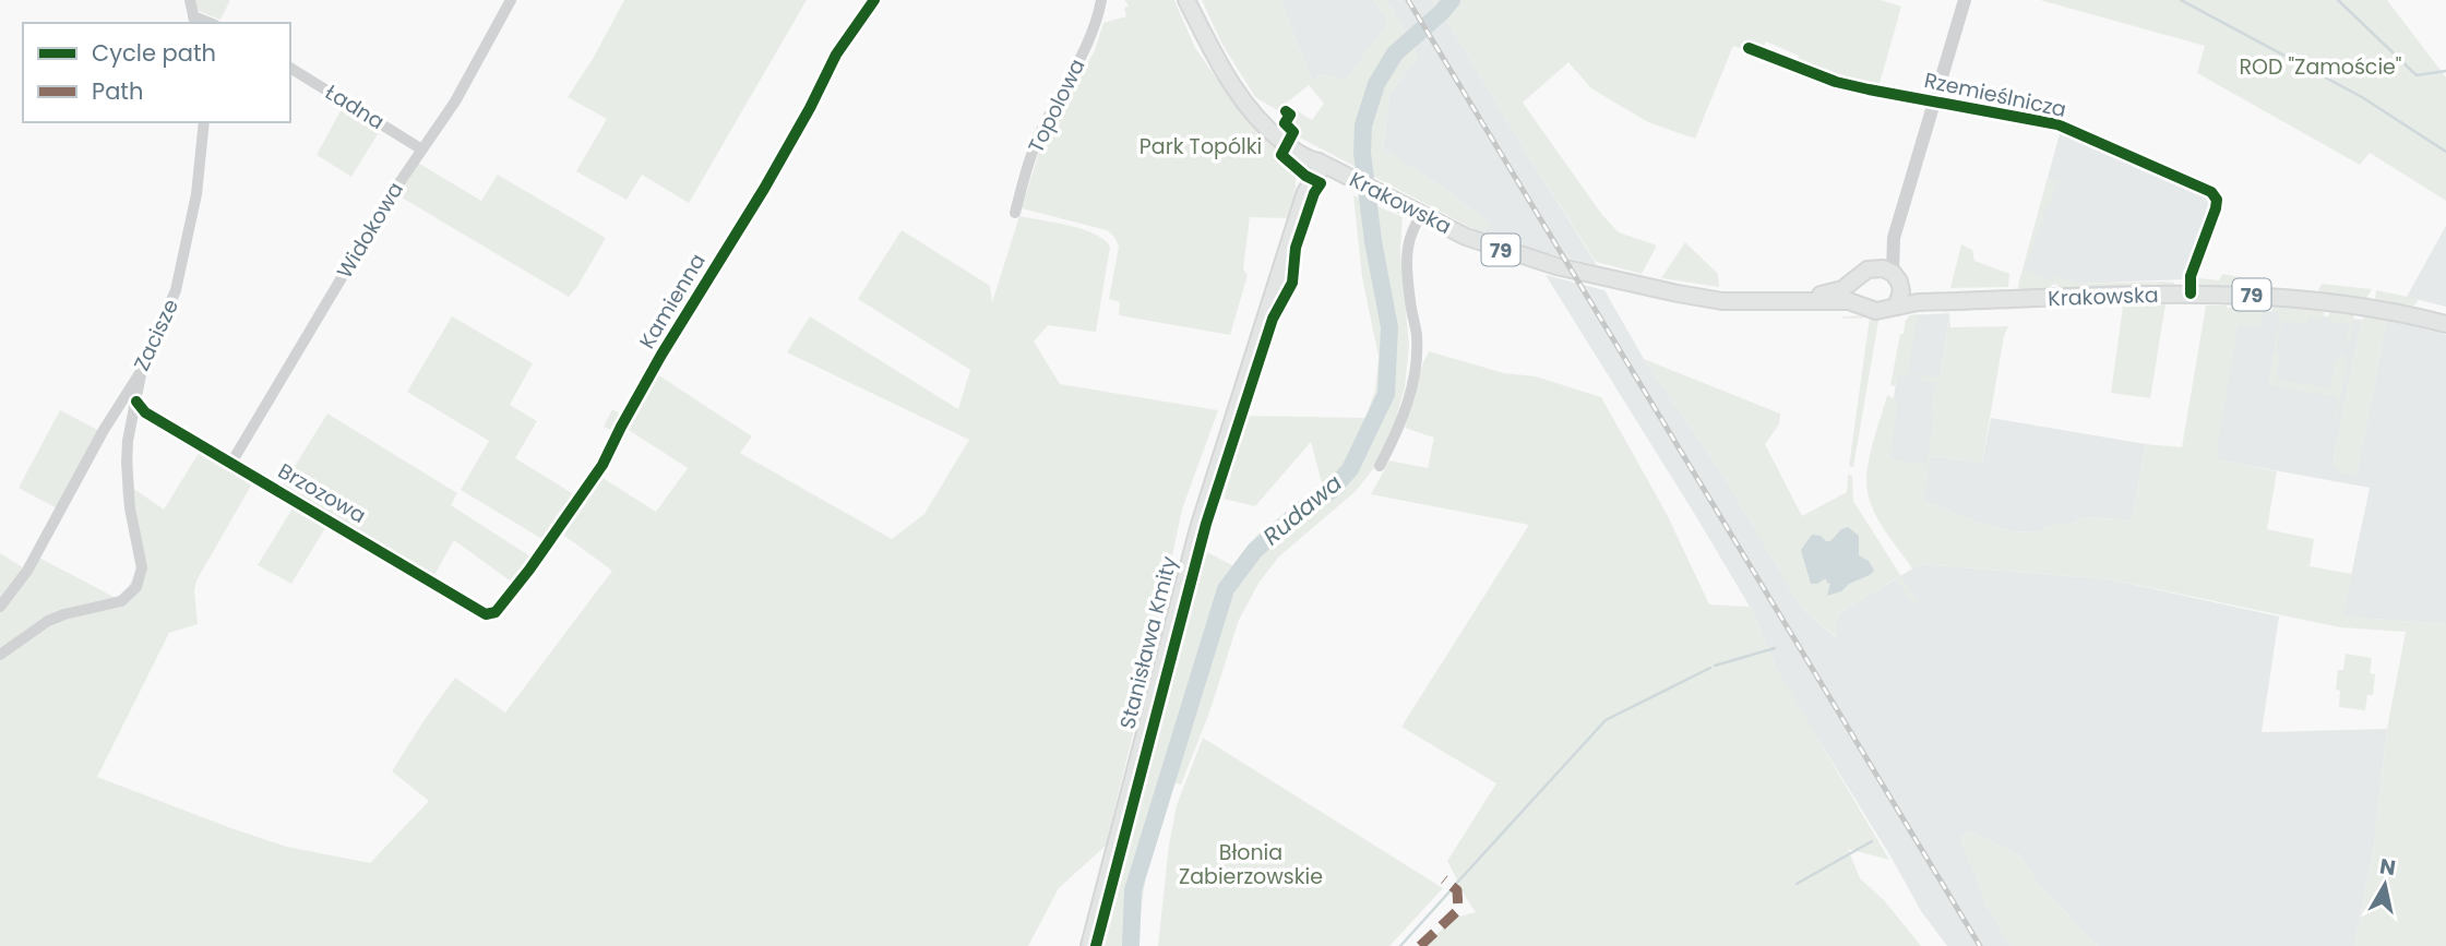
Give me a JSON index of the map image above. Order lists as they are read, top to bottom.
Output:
{
  "streets": {
    "main road": ["Krakowska", "79", "Stanisława Kmity"],
    "street": [
      "Rzemieślnicza",
      "Topolowa",
      "Ładna",
      "Widokowa",
      "Kamienna",
      "Zacisze",
      "Brzozowa"
    ]
  },
  "crossings": [
    ["Rzemieślnicza", "Krakowska"],
    ["Ładna", "Widokowa"],
    ["Krakowska", "Stanisława Kmity"],
    ["Widokowa", "Brzozowa"],
    ["Kamienna", "Brzozowa"]
  ],
  "water": ["Rudawa"],
  "parks": ["ROD \"Zamoście\"", "Park Topólki", "Błonia Zabierzowskie"],
  "legend": ["Cycle path", "Path"],
  "north": "top"
}
